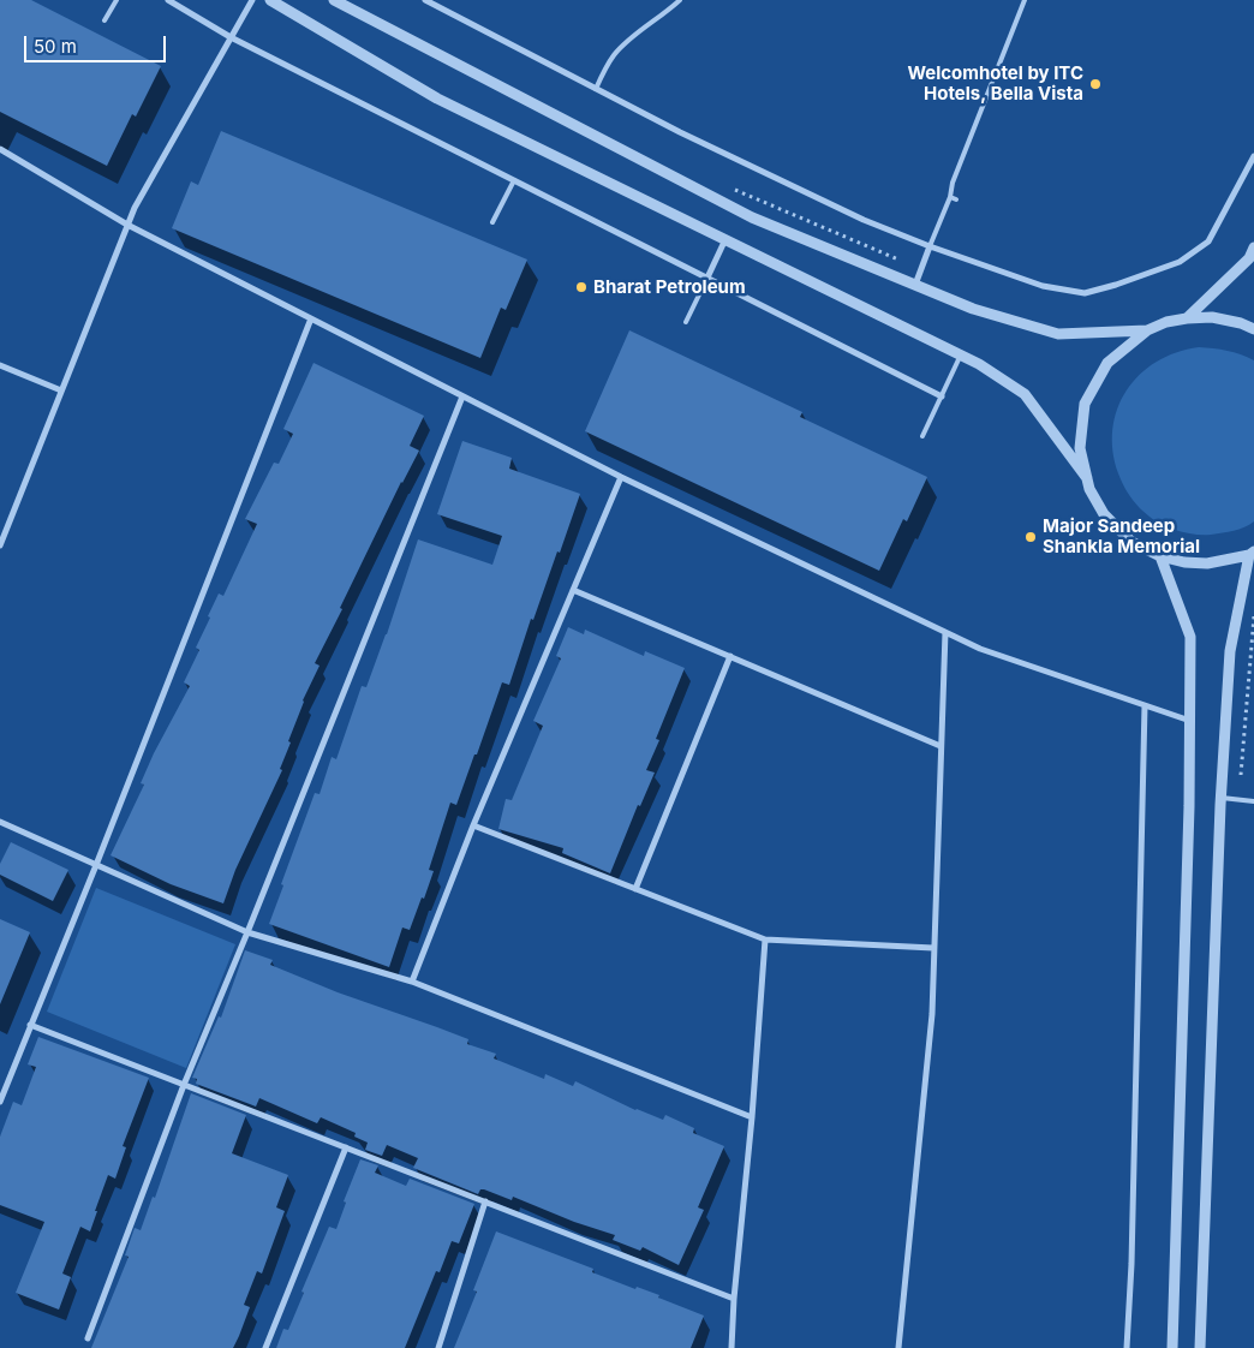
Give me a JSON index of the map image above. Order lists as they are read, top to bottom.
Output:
{
  "places": ["Welcomhotel by ITC Hotels, Bella Vista", "Bharat Petroleum", "Major Sandeep Shankla Memorial"],
  "scale_bar": "50 m"
}
